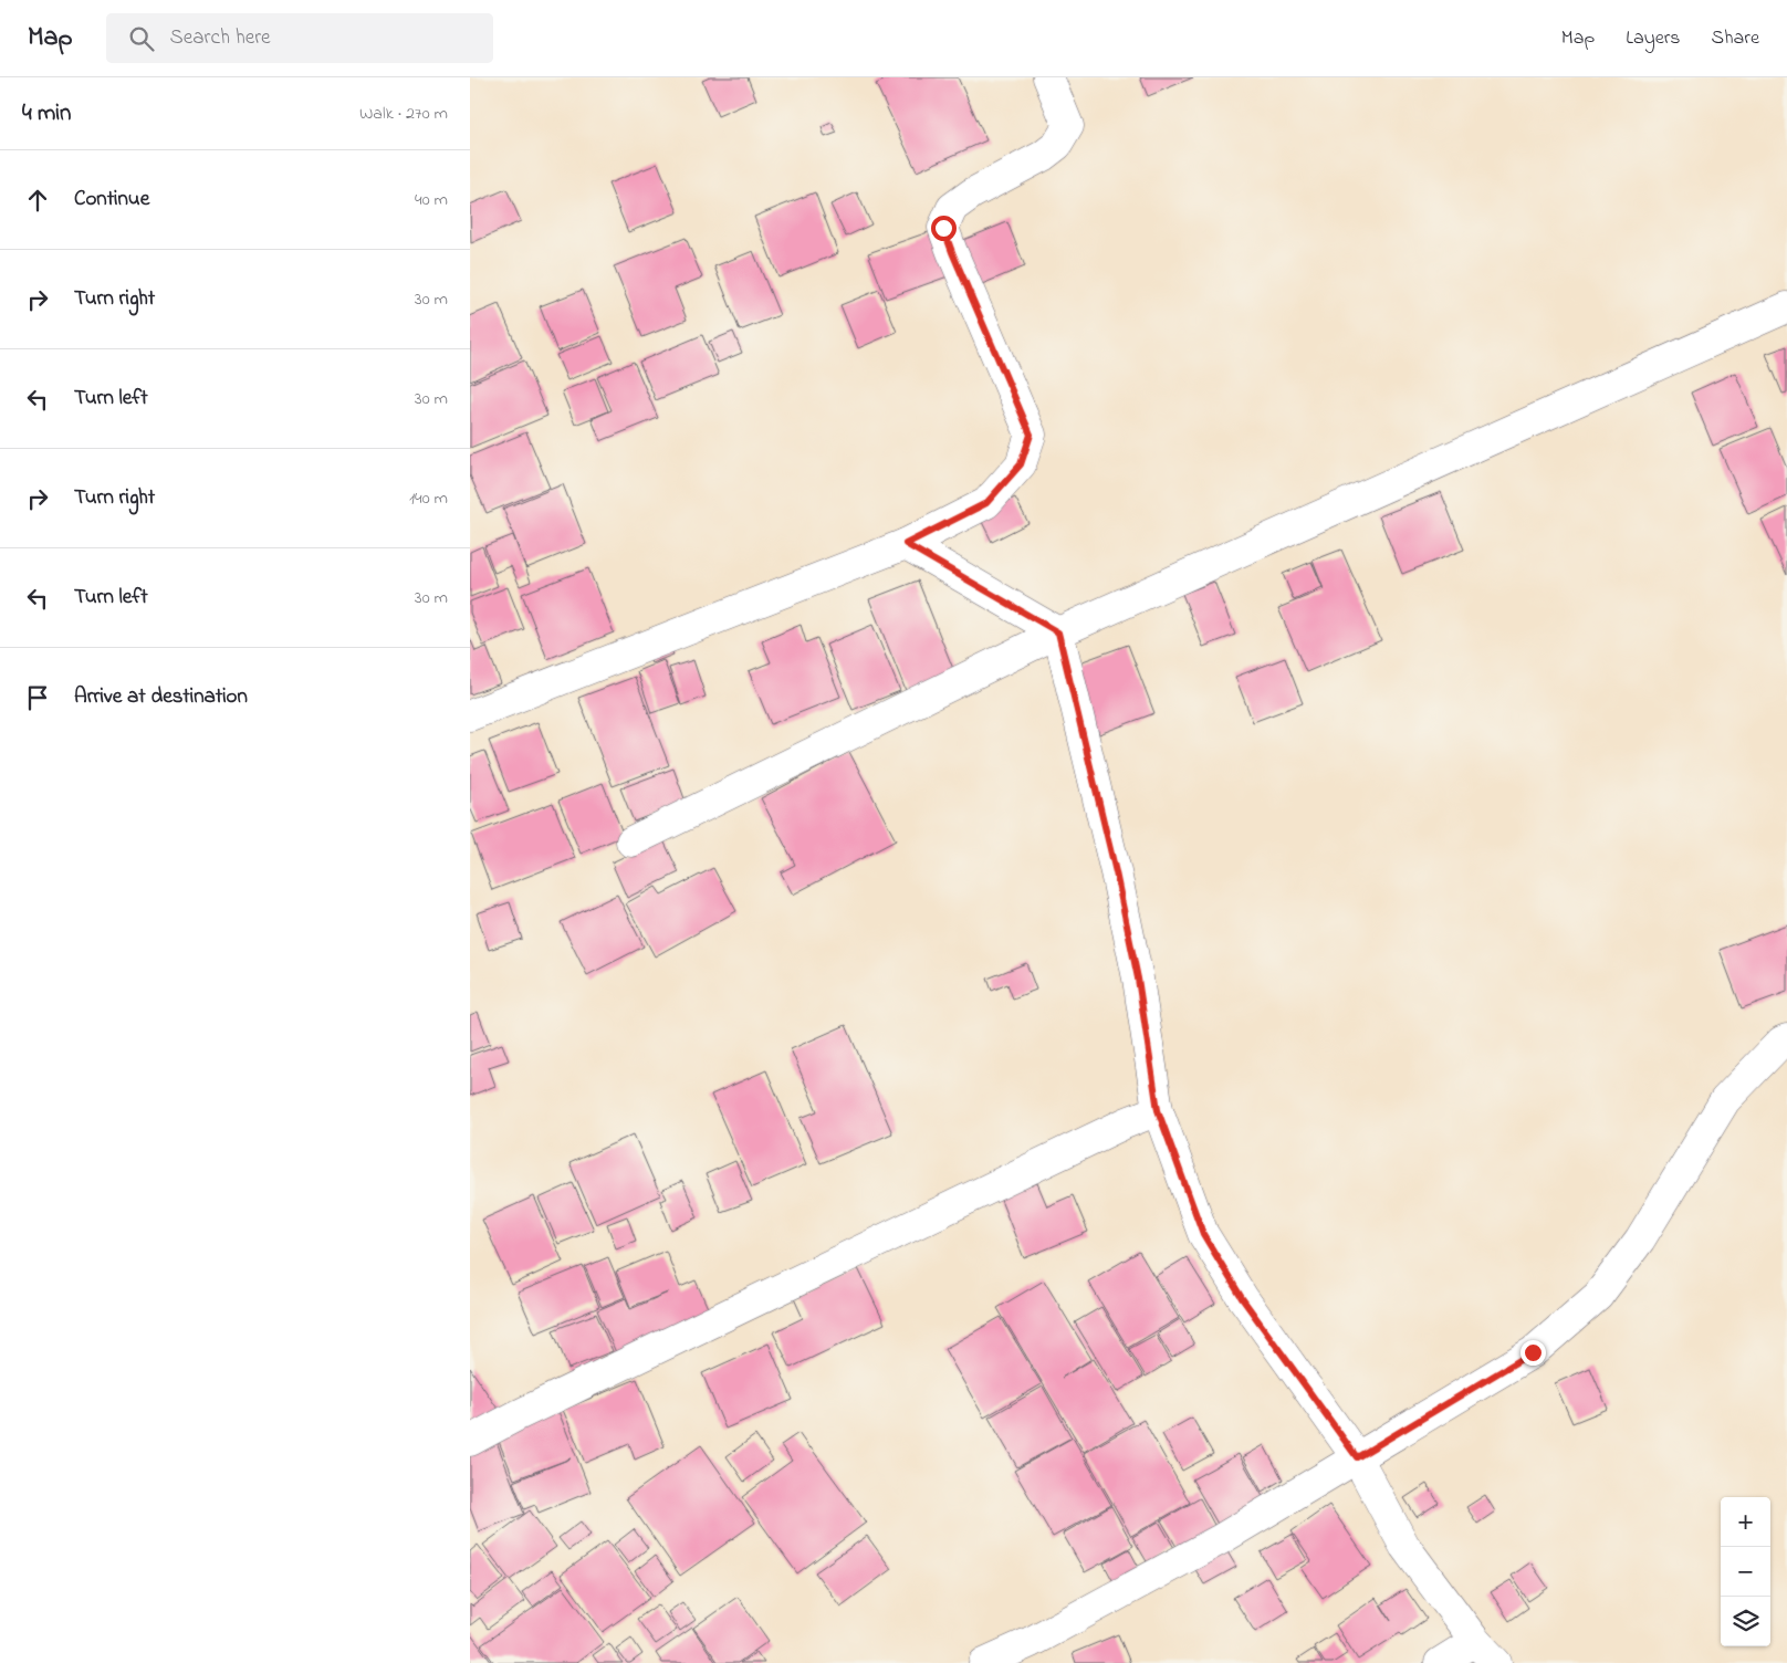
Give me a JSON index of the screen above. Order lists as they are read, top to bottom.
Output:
{
  "page": {
    "header": "Map",
    "search": "Search here",
    "nav": ["Map", "Layers", "Share"],
    "heading": ["4 min", "Walk · 270 m"],
    "list": [
      ["Continue", "40 m"],
      ["Turn right", "30 m"],
      ["Turn left", "30 m"],
      ["Turn right", "140 m"],
      ["Turn left", "30 m"],
      "Arrive at destination"
    ],
    "map_buttons": ["+", "−"]
  }
}
